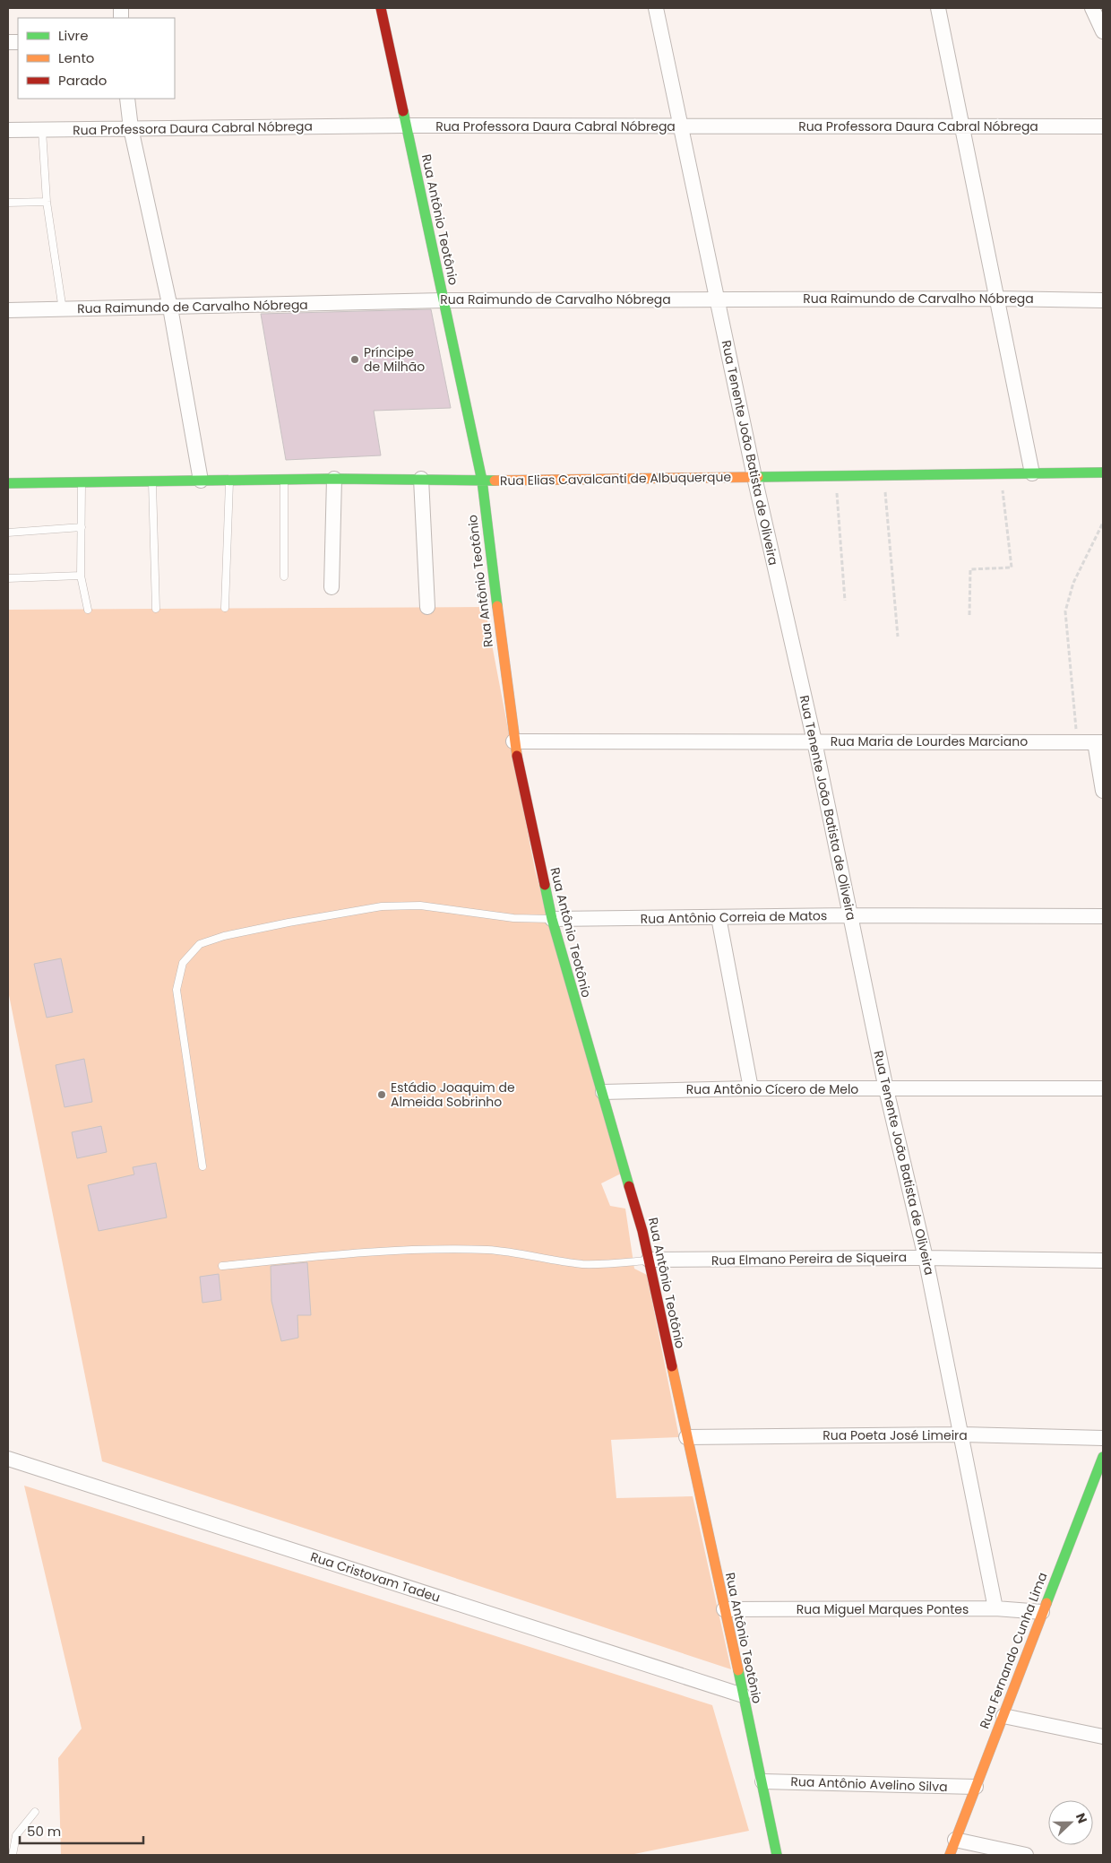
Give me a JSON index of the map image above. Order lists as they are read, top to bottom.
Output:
{
  "streets": {
    "street": [
      "Rua Professora Daura Cabral Nóbrega",
      "Rua Antônio Teotônio",
      "Rua Raimundo de Carvalho Nóbrega",
      "Rua Tenente João Batista de Oliveira",
      "Rua Elias Cavalcanti de Albuquerque",
      "Rua Maria de Lourdes Marciano",
      "Rua Antônio Correia de Matos",
      "Rua Antônio Cícero de Melo",
      "Rua Elmano Pereira de Siqueira",
      "Rua Poeta José Limeira",
      "Rua Cristovam Tadeu",
      "Rua Miguel Marques Pontes",
      "Rua Fernando Cunha Lima",
      "Rua Antônio Avelino Silva"
    ]
  },
  "crossings": [
    ["Rua Professora Daura Cabral Nóbrega", "Rua Antônio Teotônio"],
    ["Rua Professora Daura Cabral Nóbrega", "Rua Tenente João Batista de Oliveira"],
    ["Rua Antônio Teotônio", "Rua Raimundo de Carvalho Nóbrega"],
    ["Rua Antônio Teotônio", "Rua Elias Cavalcanti de Albuquerque"],
    ["Rua Antônio Teotônio", "Rua Maria de Lourdes Marciano"],
    ["Rua Antônio Teotônio", "Rua Antônio Correia de Matos"],
    ["Rua Antônio Teotônio", "Rua Antônio Cícero de Melo"],
    ["Rua Antônio Teotônio", "Rua Elmano Pereira de Siqueira"],
    ["Rua Antônio Teotônio", "Rua Poeta José Limeira"],
    ["Rua Antônio Teotônio", "Rua Cristovam Tadeu"],
    ["Rua Antônio Teotônio", "Rua Miguel Marques Pontes"],
    ["Rua Antônio Teotônio", "Rua Antônio Avelino Silva"],
    ["Rua Raimundo de Carvalho Nóbrega", "Rua Tenente João Batista de Oliveira"],
    ["Rua Tenente João Batista de Oliveira", "Rua Elias Cavalcanti de Albuquerque"],
    ["Rua Tenente João Batista de Oliveira", "Rua Maria de Lourdes Marciano"],
    ["Rua Tenente João Batista de Oliveira", "Rua Antônio Correia de Matos"],
    ["Rua Tenente João Batista de Oliveira", "Rua Antônio Cícero de Melo"],
    ["Rua Tenente João Batista de Oliveira", "Rua Elmano Pereira de Siqueira"],
    ["Rua Tenente João Batista de Oliveira", "Rua Poeta José Limeira"],
    ["Rua Tenente João Batista de Oliveira", "Rua Miguel Marques Pontes"],
    ["Rua Miguel Marques Pontes", "Rua Fernando Cunha Lima"],
    ["Rua Fernando Cunha Lima", "Rua Antônio Avelino Silva"]
  ],
  "places": ["Príncipe de Milhão", "Estádio Joaquim de Almeida Sobrinho"],
  "legend": ["Livre", "Lento", "Parado"],
  "scale_bar": "50 m",
  "north": "right"
}
